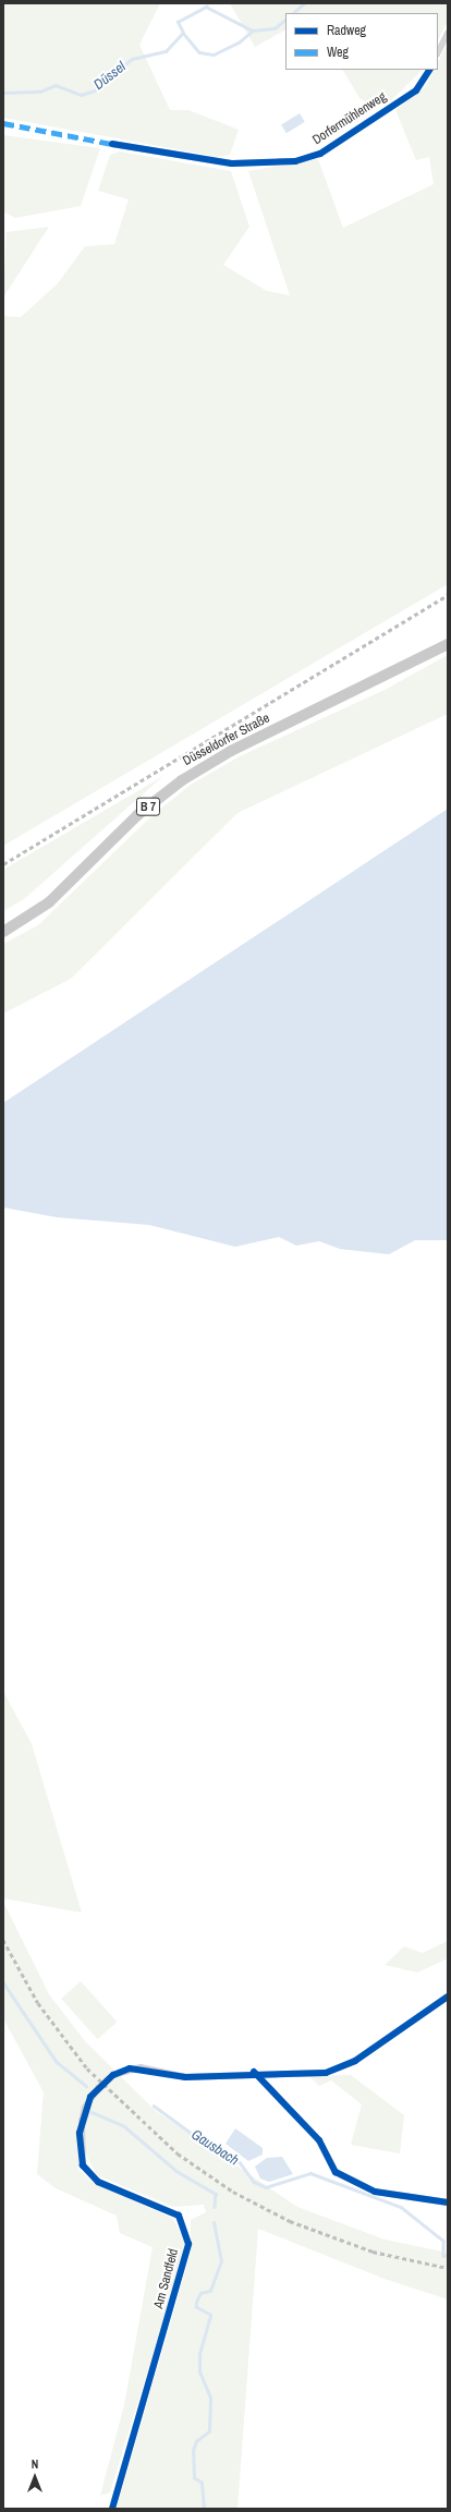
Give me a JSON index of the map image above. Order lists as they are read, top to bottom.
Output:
{
  "streets": {
    "main road": ["Düsseldorfer Straße", "B 7"],
    "street": ["Dorfermühlenweg", "Am Sandfeld"]
  },
  "water": ["Düssel", "Gausbach"],
  "legend": ["Radweg", "Weg"],
  "north": "top"
}
